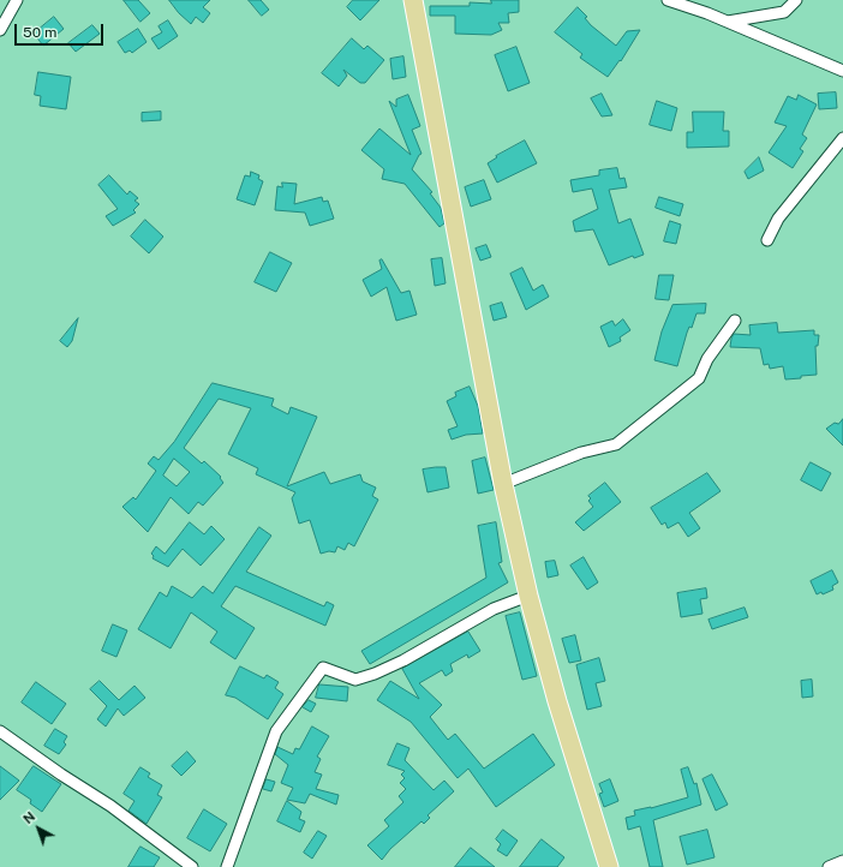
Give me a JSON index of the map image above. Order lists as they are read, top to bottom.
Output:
{
  "scale_bar": "50 m",
  "north": "top left"
}
